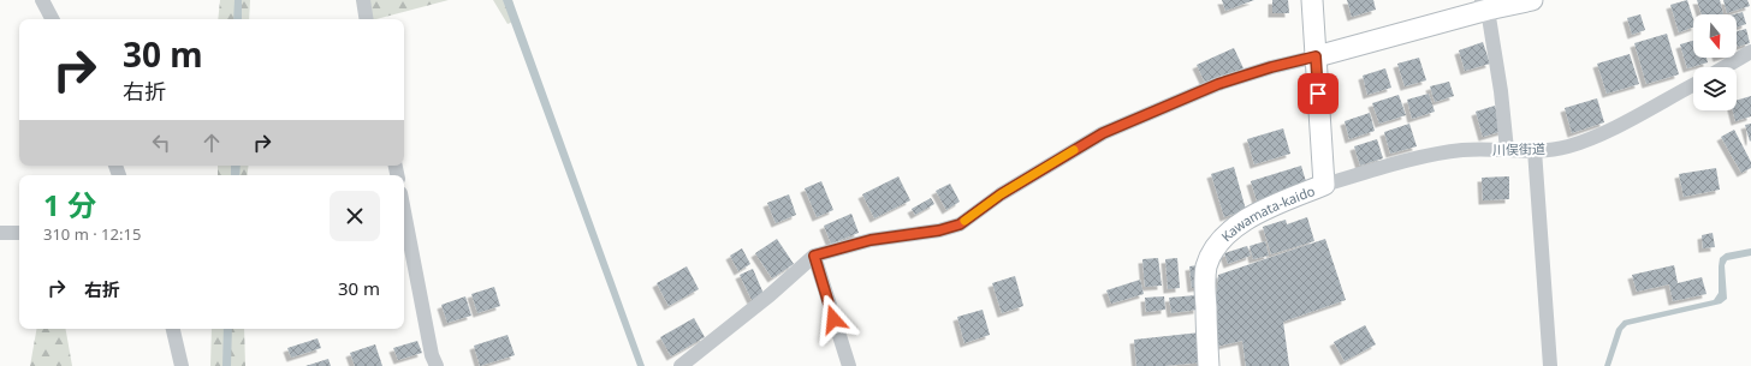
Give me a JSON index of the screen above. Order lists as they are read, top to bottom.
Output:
{
  "streets": {
    "main road": ["Kawamata-kaido"],
    "street": ["川俣街道"]
  },
  "crossings": [
    ["川俣街道", "Kawamata-kaido"]
  ],
  "north": "bottom",
  "page": {
    "turn": ["30 m", "右折"],
    "heading": ["1 分", "310 m · 12:15"],
    "list": [
      {
        "name": "右折",
        "value": "30 m"
      }
    ]
  }
}
